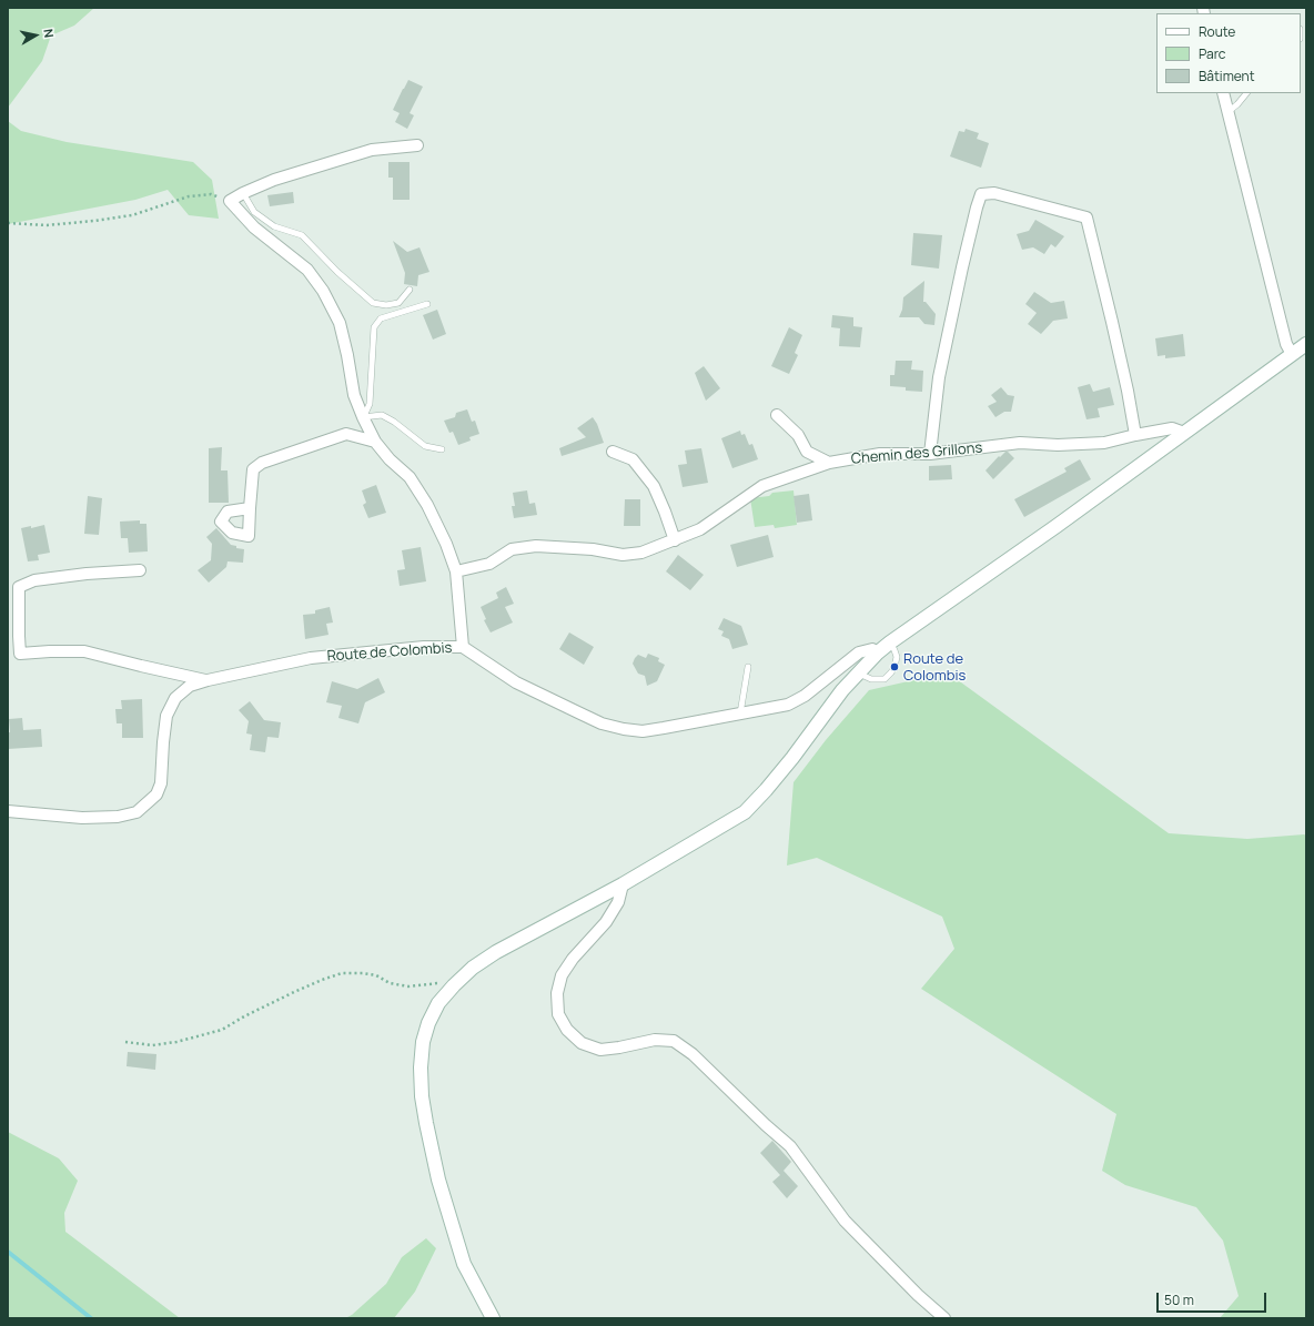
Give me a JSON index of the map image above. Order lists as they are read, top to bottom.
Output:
{
  "streets": {
    "street": ["Chemin des Grillons", "Route de Colombis"]
  },
  "places": ["Route de Colombis"],
  "legend": ["Route", "Parc", "Bâtiment"],
  "scale_bar": "50 m",
  "north": "right"
}
